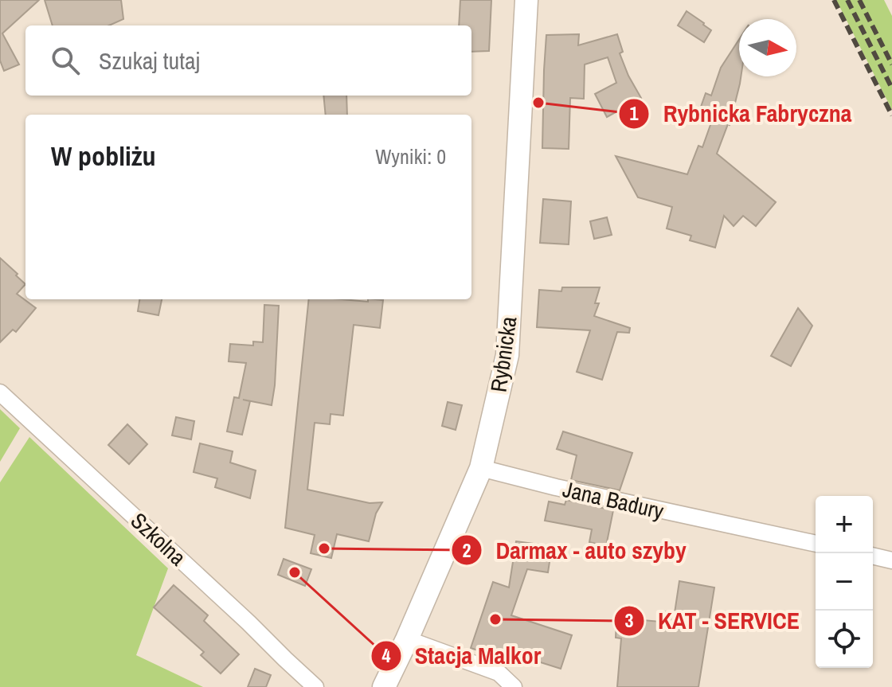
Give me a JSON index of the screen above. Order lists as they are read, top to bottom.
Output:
{
  "streets": {
    "street": ["Rybnicka", "Jana Badury", "Szkolna"]
  },
  "crossings": [
    ["Rybnicka", "Jana Badury"]
  ],
  "places": [
    "Rybnicka Fabryczna",
    "Darmax - auto szyby",
    "Stacja Malkor",
    "KAT - SERVICE"
  ],
  "north": "right",
  "page": {
    "search": "Szukaj tutaj",
    "heading": ["W pobliżu", "Wyniki: 0"],
    "map_buttons": ["+", "−"]
  }
}
